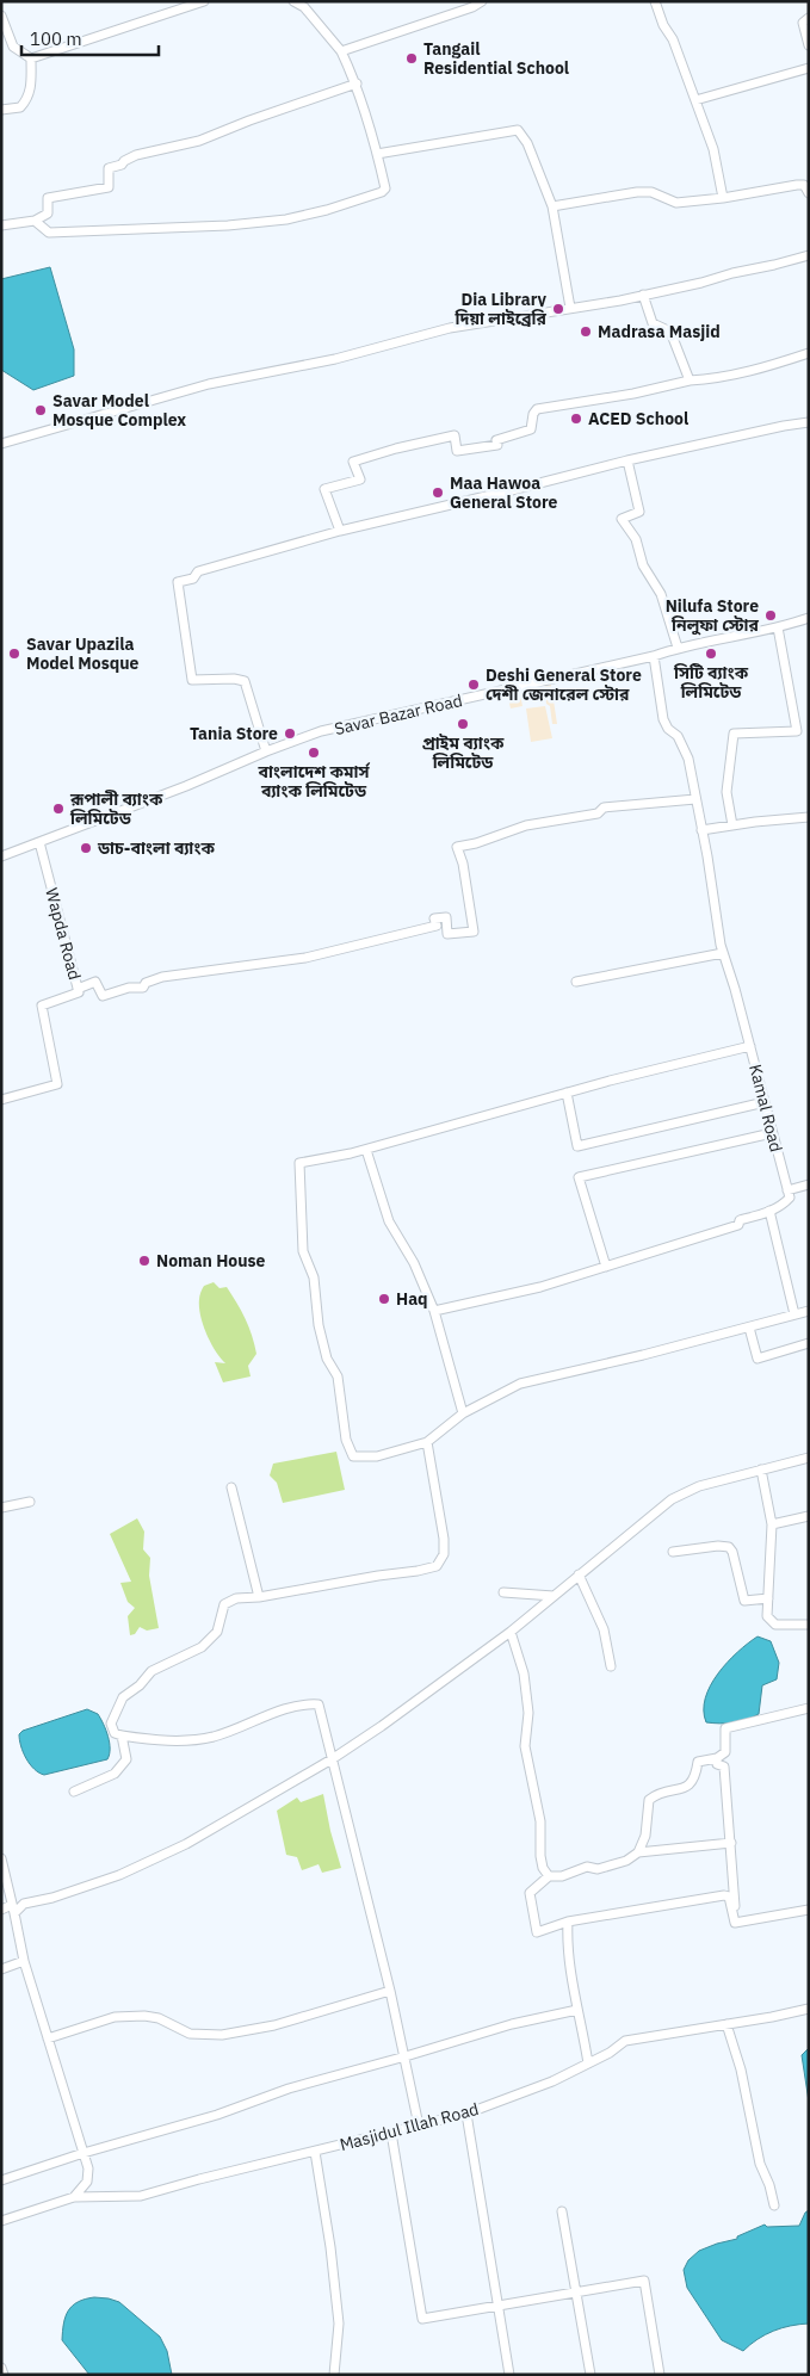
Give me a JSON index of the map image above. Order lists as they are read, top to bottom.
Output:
{
  "streets": {
    "street": [
      "Savar Bazar Road",
      "Wapda Road",
      "Kamal Road",
      "Masjidul Illah Road"
    ]
  },
  "crossings": [
    ["Savar Bazar Road", "Wapda Road"],
    ["Savar Bazar Road", "Kamal Road"]
  ],
  "places": [
    "Tangail Residential School",
    "Dia Library দিয়া লাইব্রেরি",
    "Madrasa Masjid",
    "Savar Model Mosque Complex",
    "ACED School",
    "Maa Hawoa General Store",
    "Nilufa Store নিলুফা স্টোর",
    "Savar Upazila Model Mosque",
    "সিটি ব্যাংক লিমিটেড",
    "Deshi General Store দেশী জেনারেল স্টোর",
    "প্রাইম ব্যাংক লিমিটেড",
    "Tania Store",
    "বাংলাদেশ কমার্স ব্যাংক লিমিটেড",
    "রূপালী ব্যাংক লিমিটেড",
    "ডাচ-বাংলা ব্যাংক",
    "Noman House",
    "Haq"
  ],
  "scale_bar": "100 m"
}
